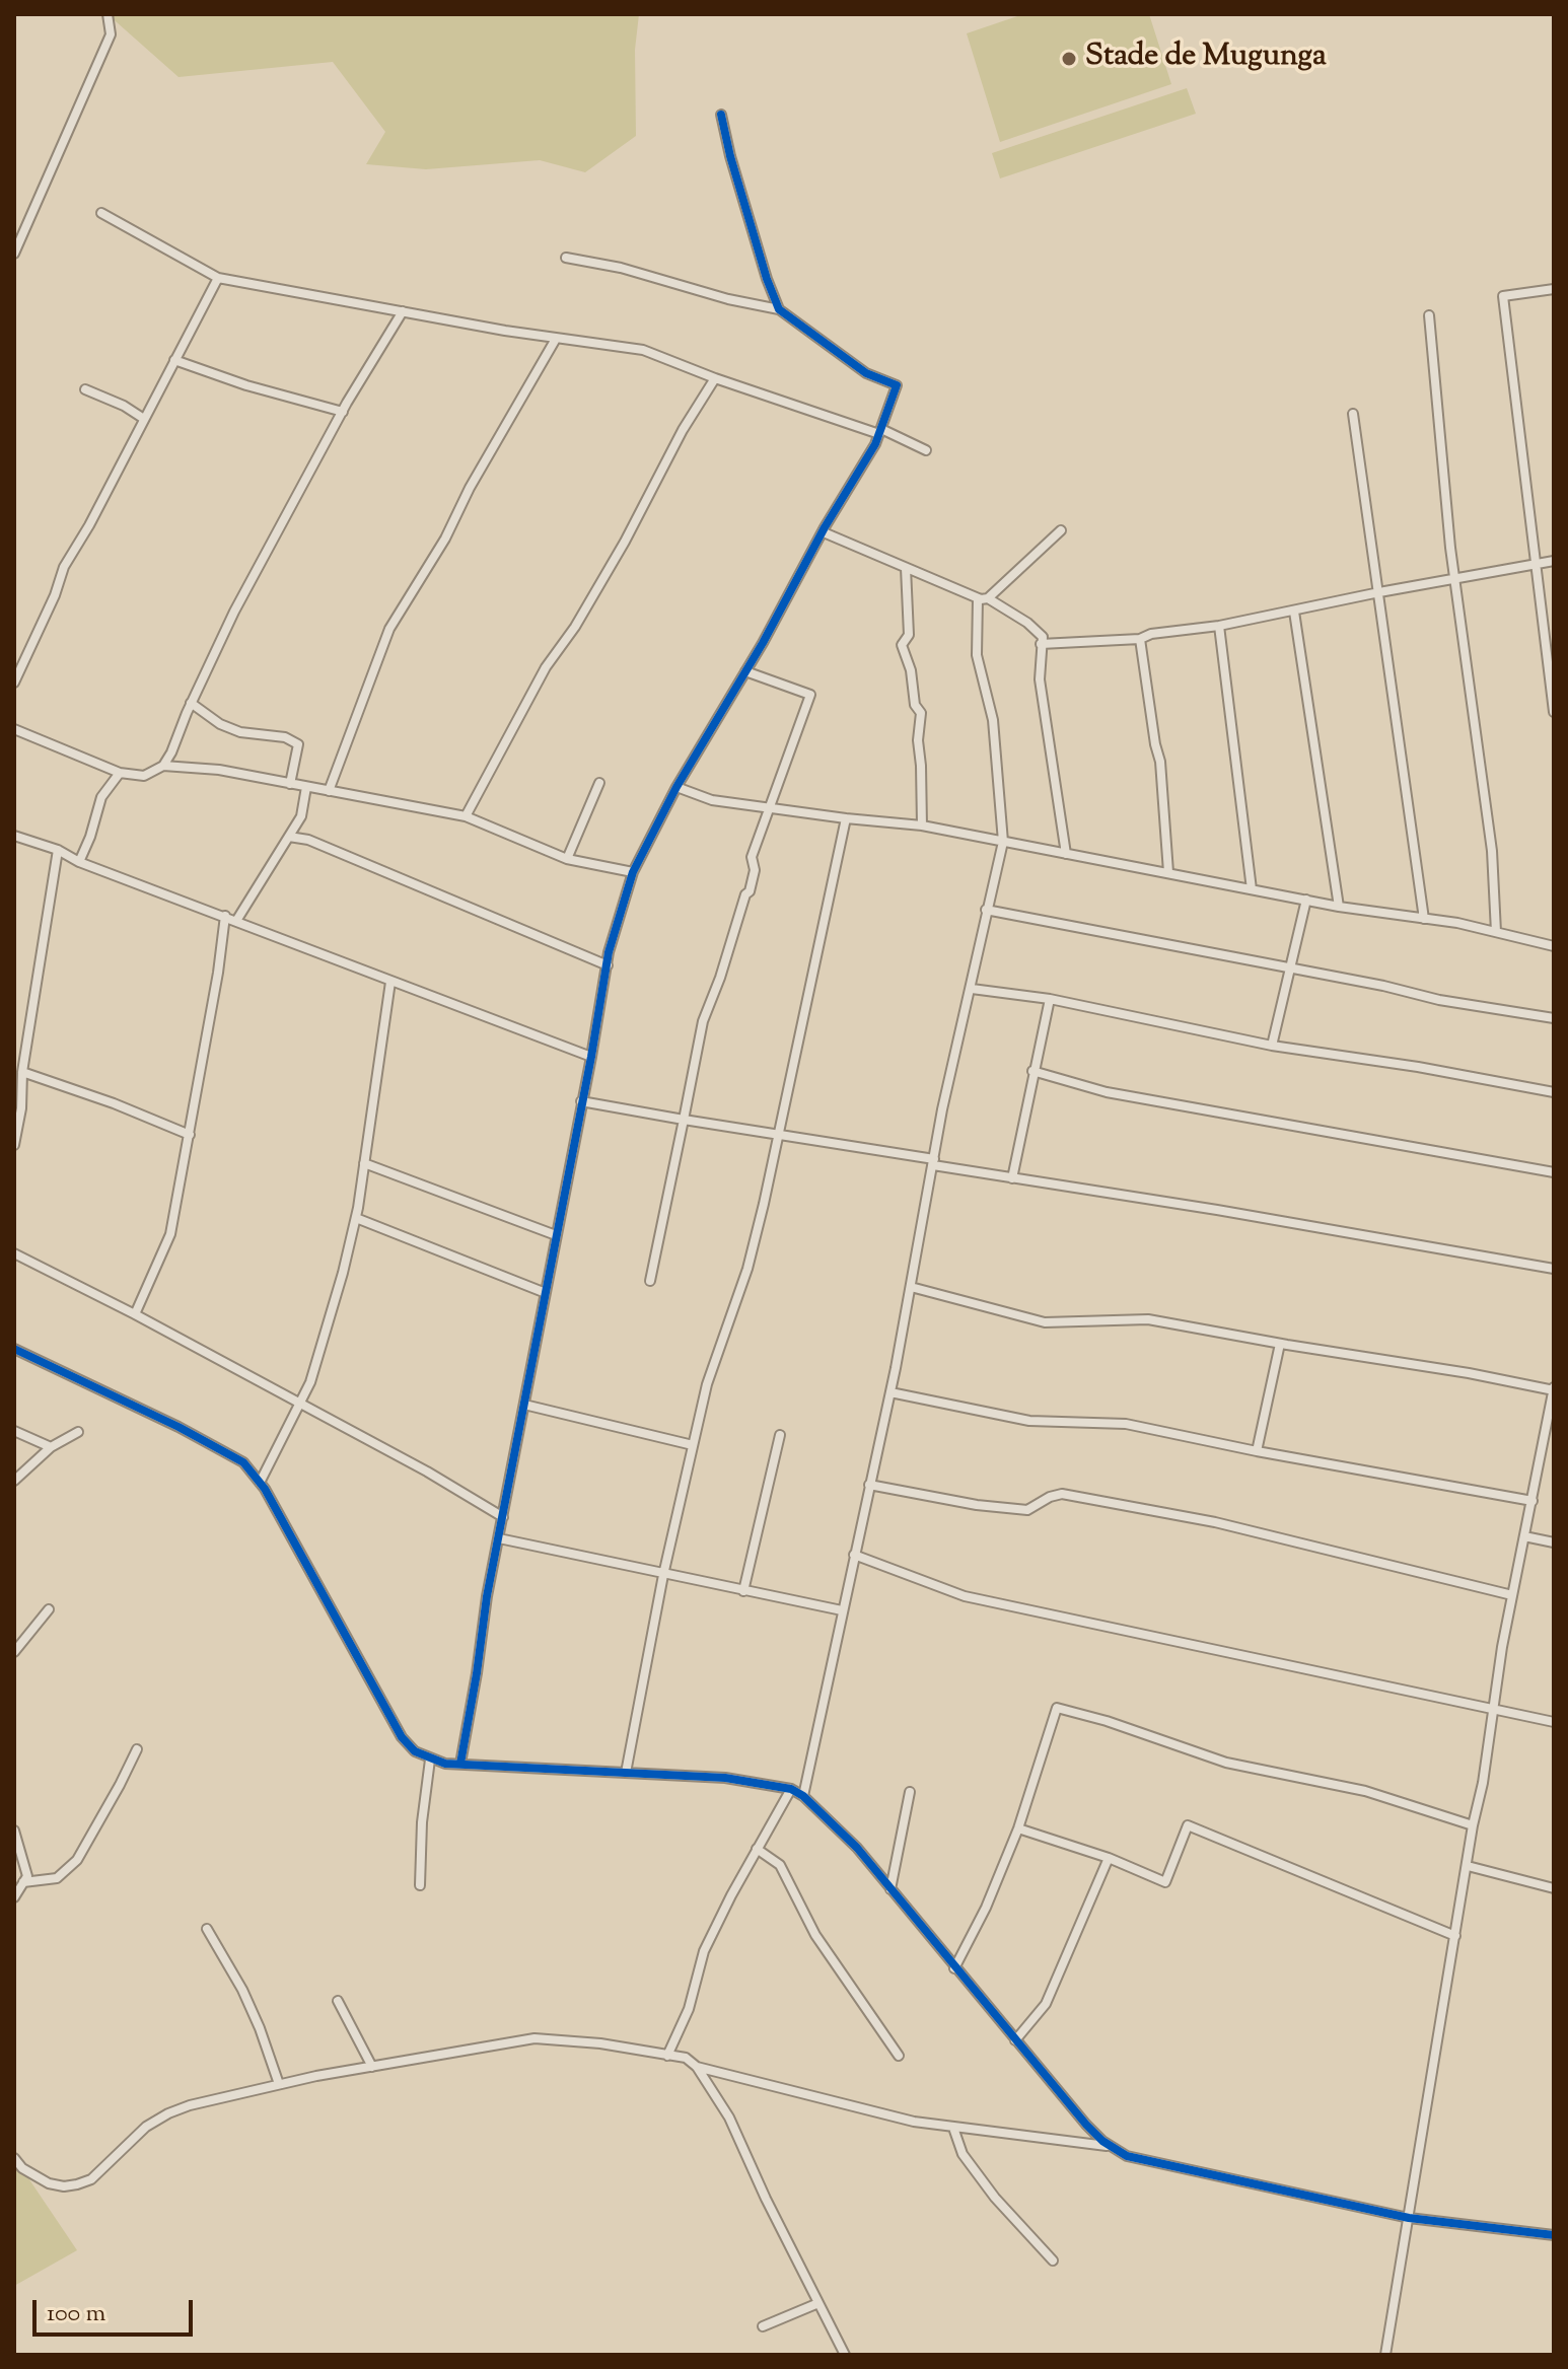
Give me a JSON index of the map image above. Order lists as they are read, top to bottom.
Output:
{
  "places": ["Stade de Mugunga"],
  "scale_bar": "100 m"
}
